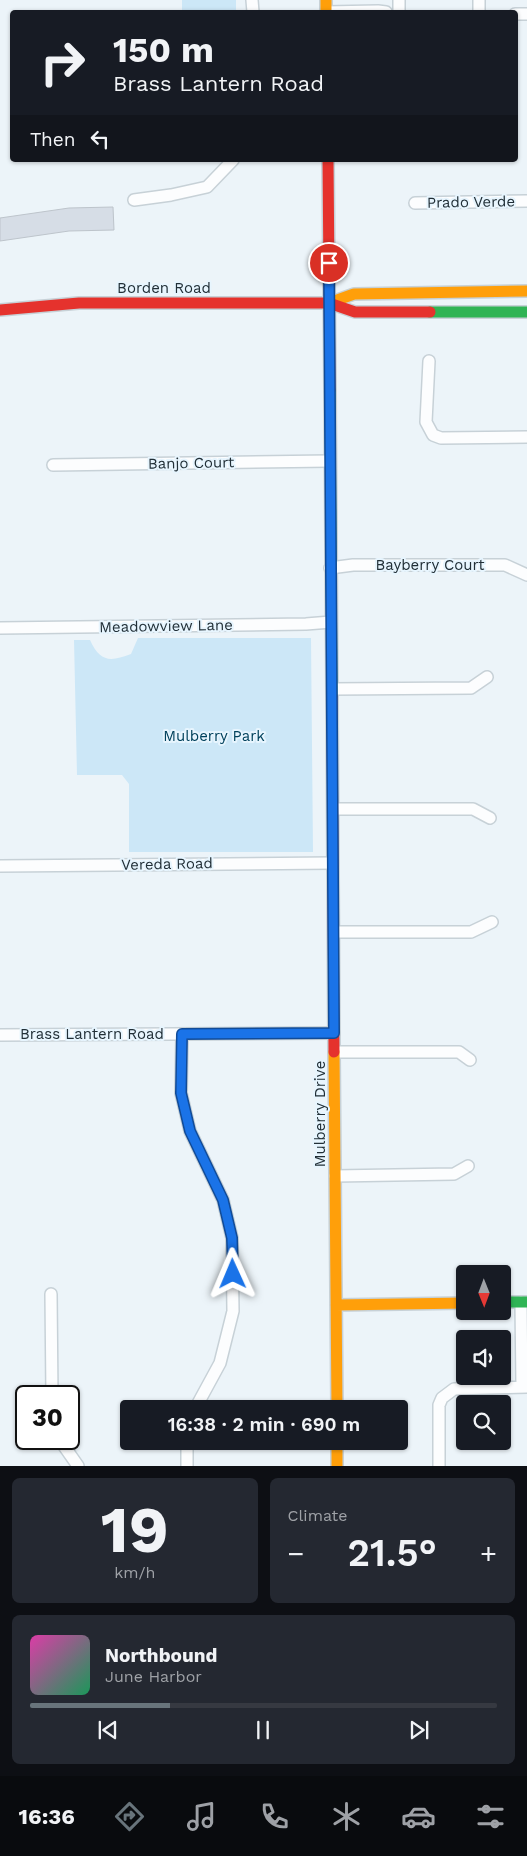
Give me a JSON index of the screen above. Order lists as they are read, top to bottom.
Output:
{
  "streets": {
    "main road": ["Borden Road", "Mulberry Drive"],
    "street": [
      "Prado Verde",
      "Banjo Court",
      "Bayberry Court",
      "Meadowview Lane",
      "Vereda Road",
      "Brass Lantern Road"
    ]
  },
  "crossings": [
    ["Borden Road", "Mulberry Drive"],
    ["Banjo Court", "Mulberry Drive"],
    ["Bayberry Court", "Mulberry Drive"],
    ["Meadowview Lane", "Mulberry Drive"],
    ["Vereda Road", "Mulberry Drive"],
    ["Brass Lantern Road", "Mulberry Drive"]
  ],
  "parks": ["Mulberry Park"],
  "north": "bottom",
  "page": {
    "turn": ["150 m", "Brass Lantern Road"],
    "then": "Then",
    "limit": "30",
    "trip": "16:38 · 2 min · 690 m",
    "tile": [
      ["19", "km/h"],
      "Climate"
    ],
    "heat": ["−", "21.5°", "+"],
    "song": ["Northbound", "June Harbor"],
    "tabs": "16:36"
  }
}
